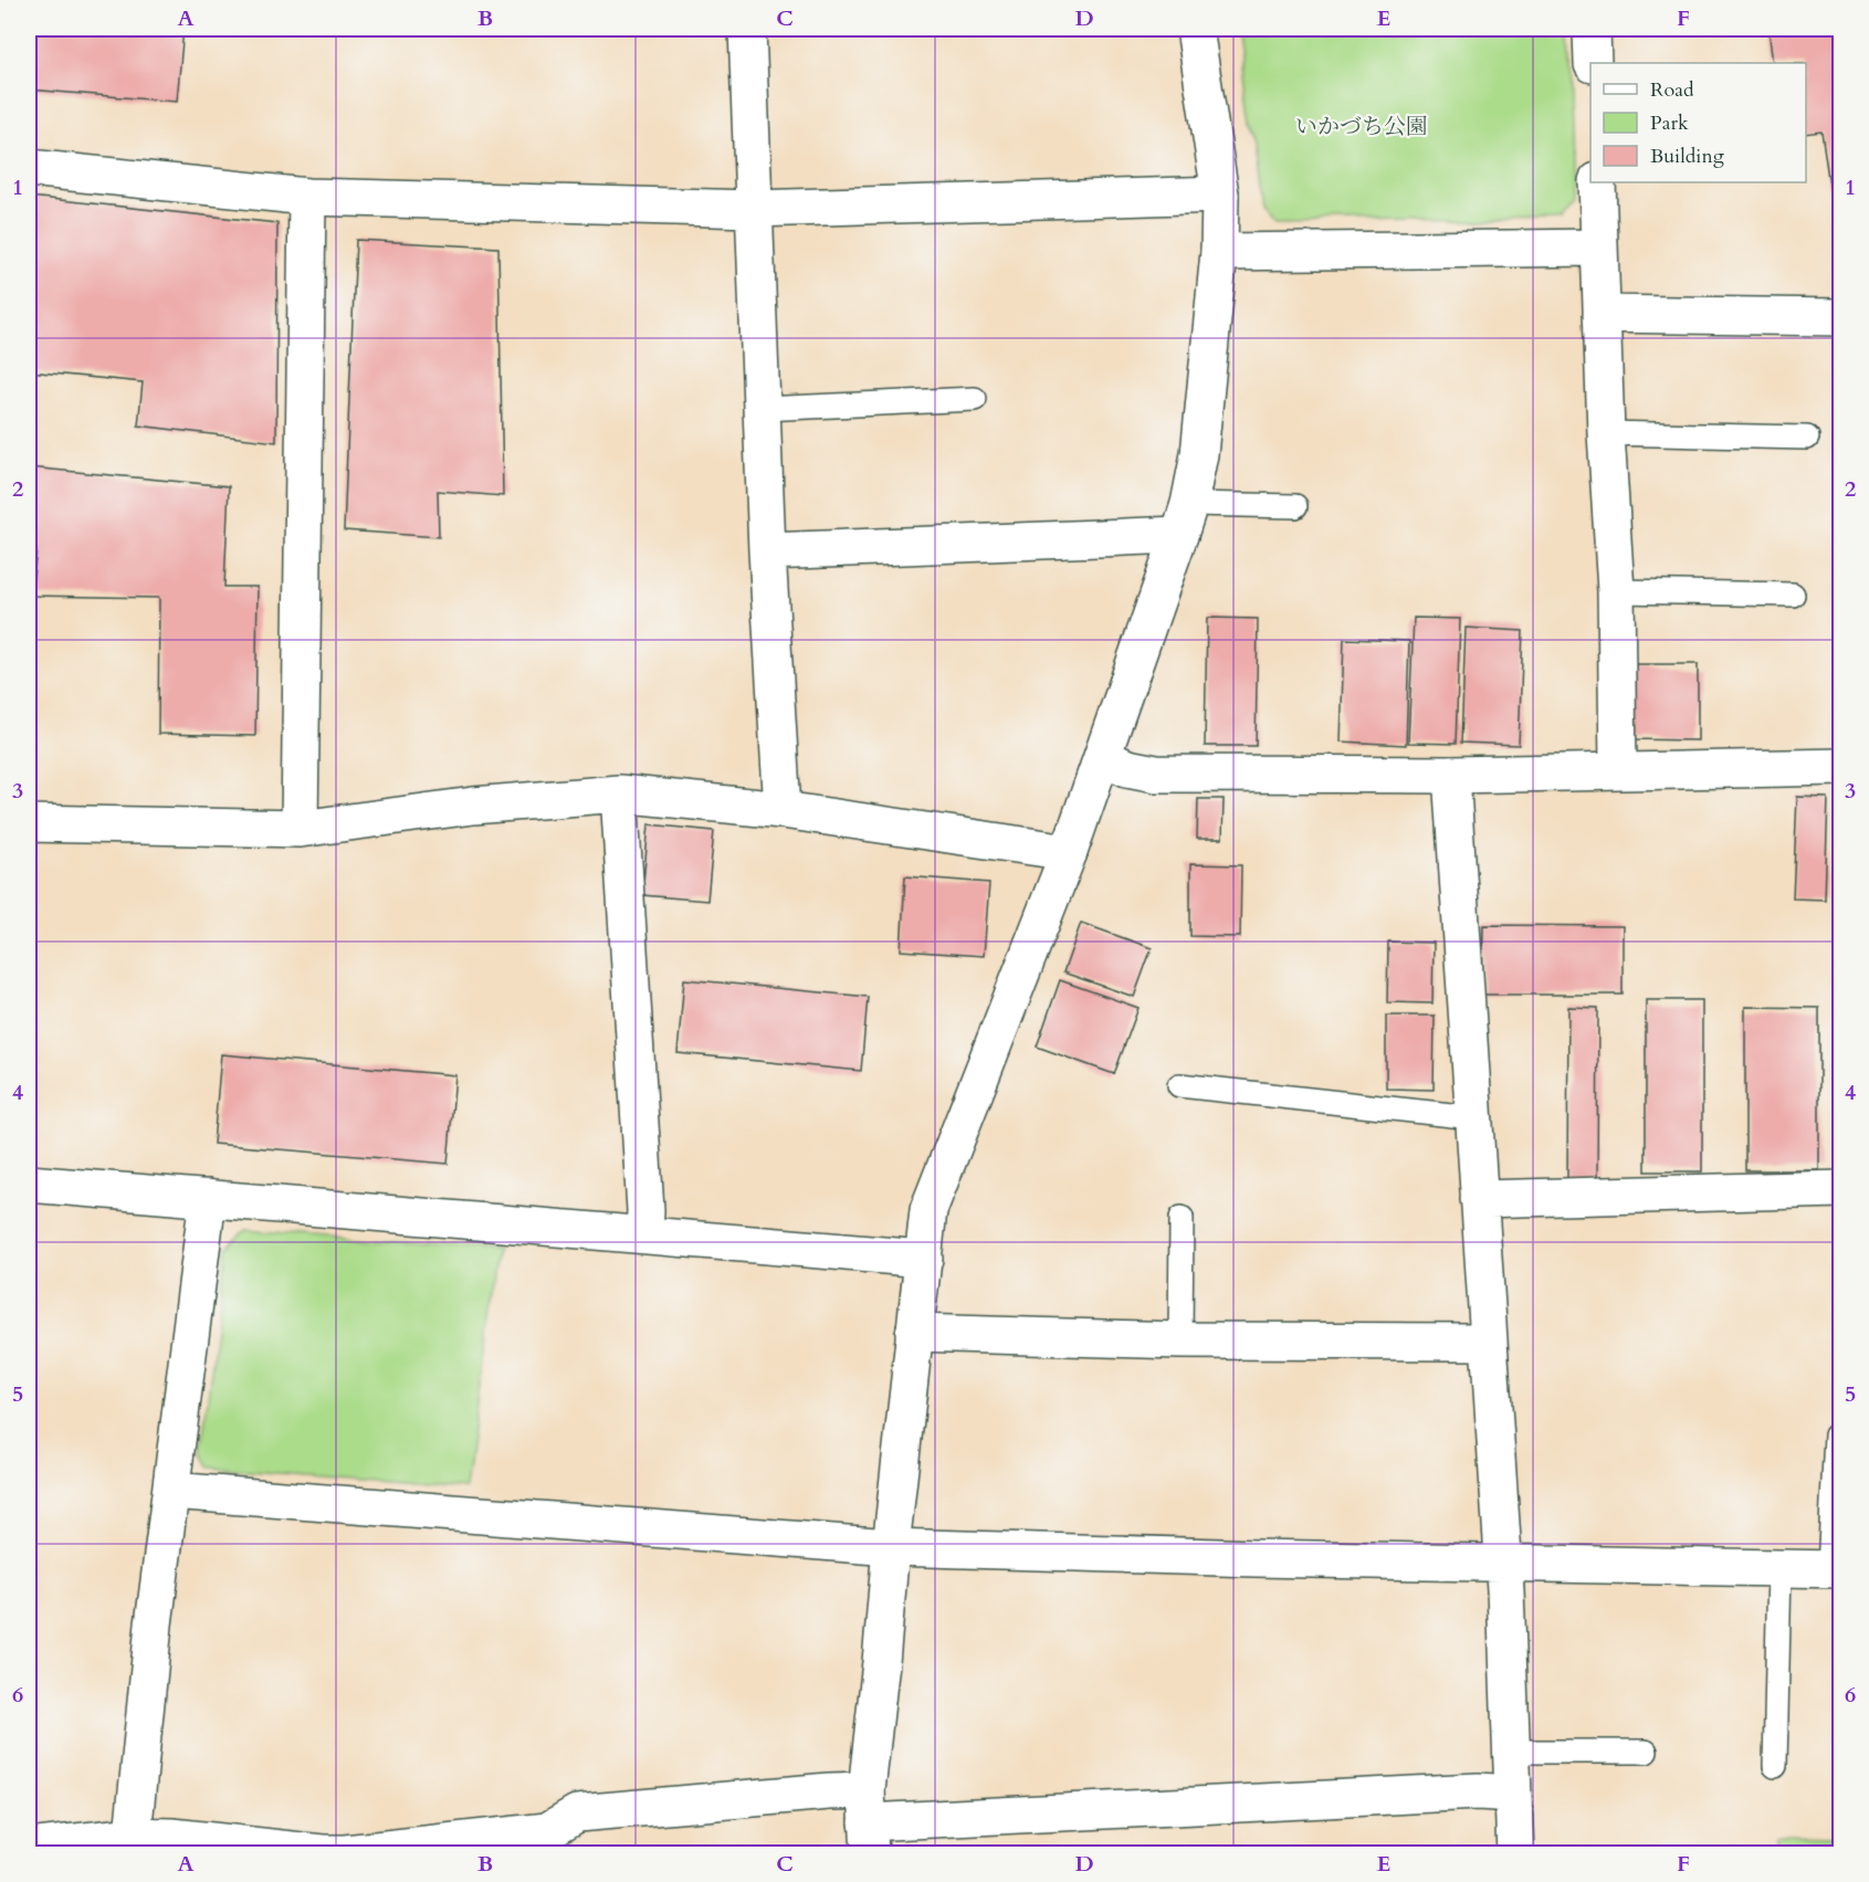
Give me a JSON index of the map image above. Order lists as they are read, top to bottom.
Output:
{
  "parks": ["いかづち公園"],
  "legend": ["Road", "Park", "Building"],
  "grid": {
    "columns": [
      "A",
      "B",
      "C",
      "D",
      "E",
      "F"
    ],
    "rows": [
      "1",
      "2",
      "3",
      "4",
      "5",
      "6"
    ]
  }
}
